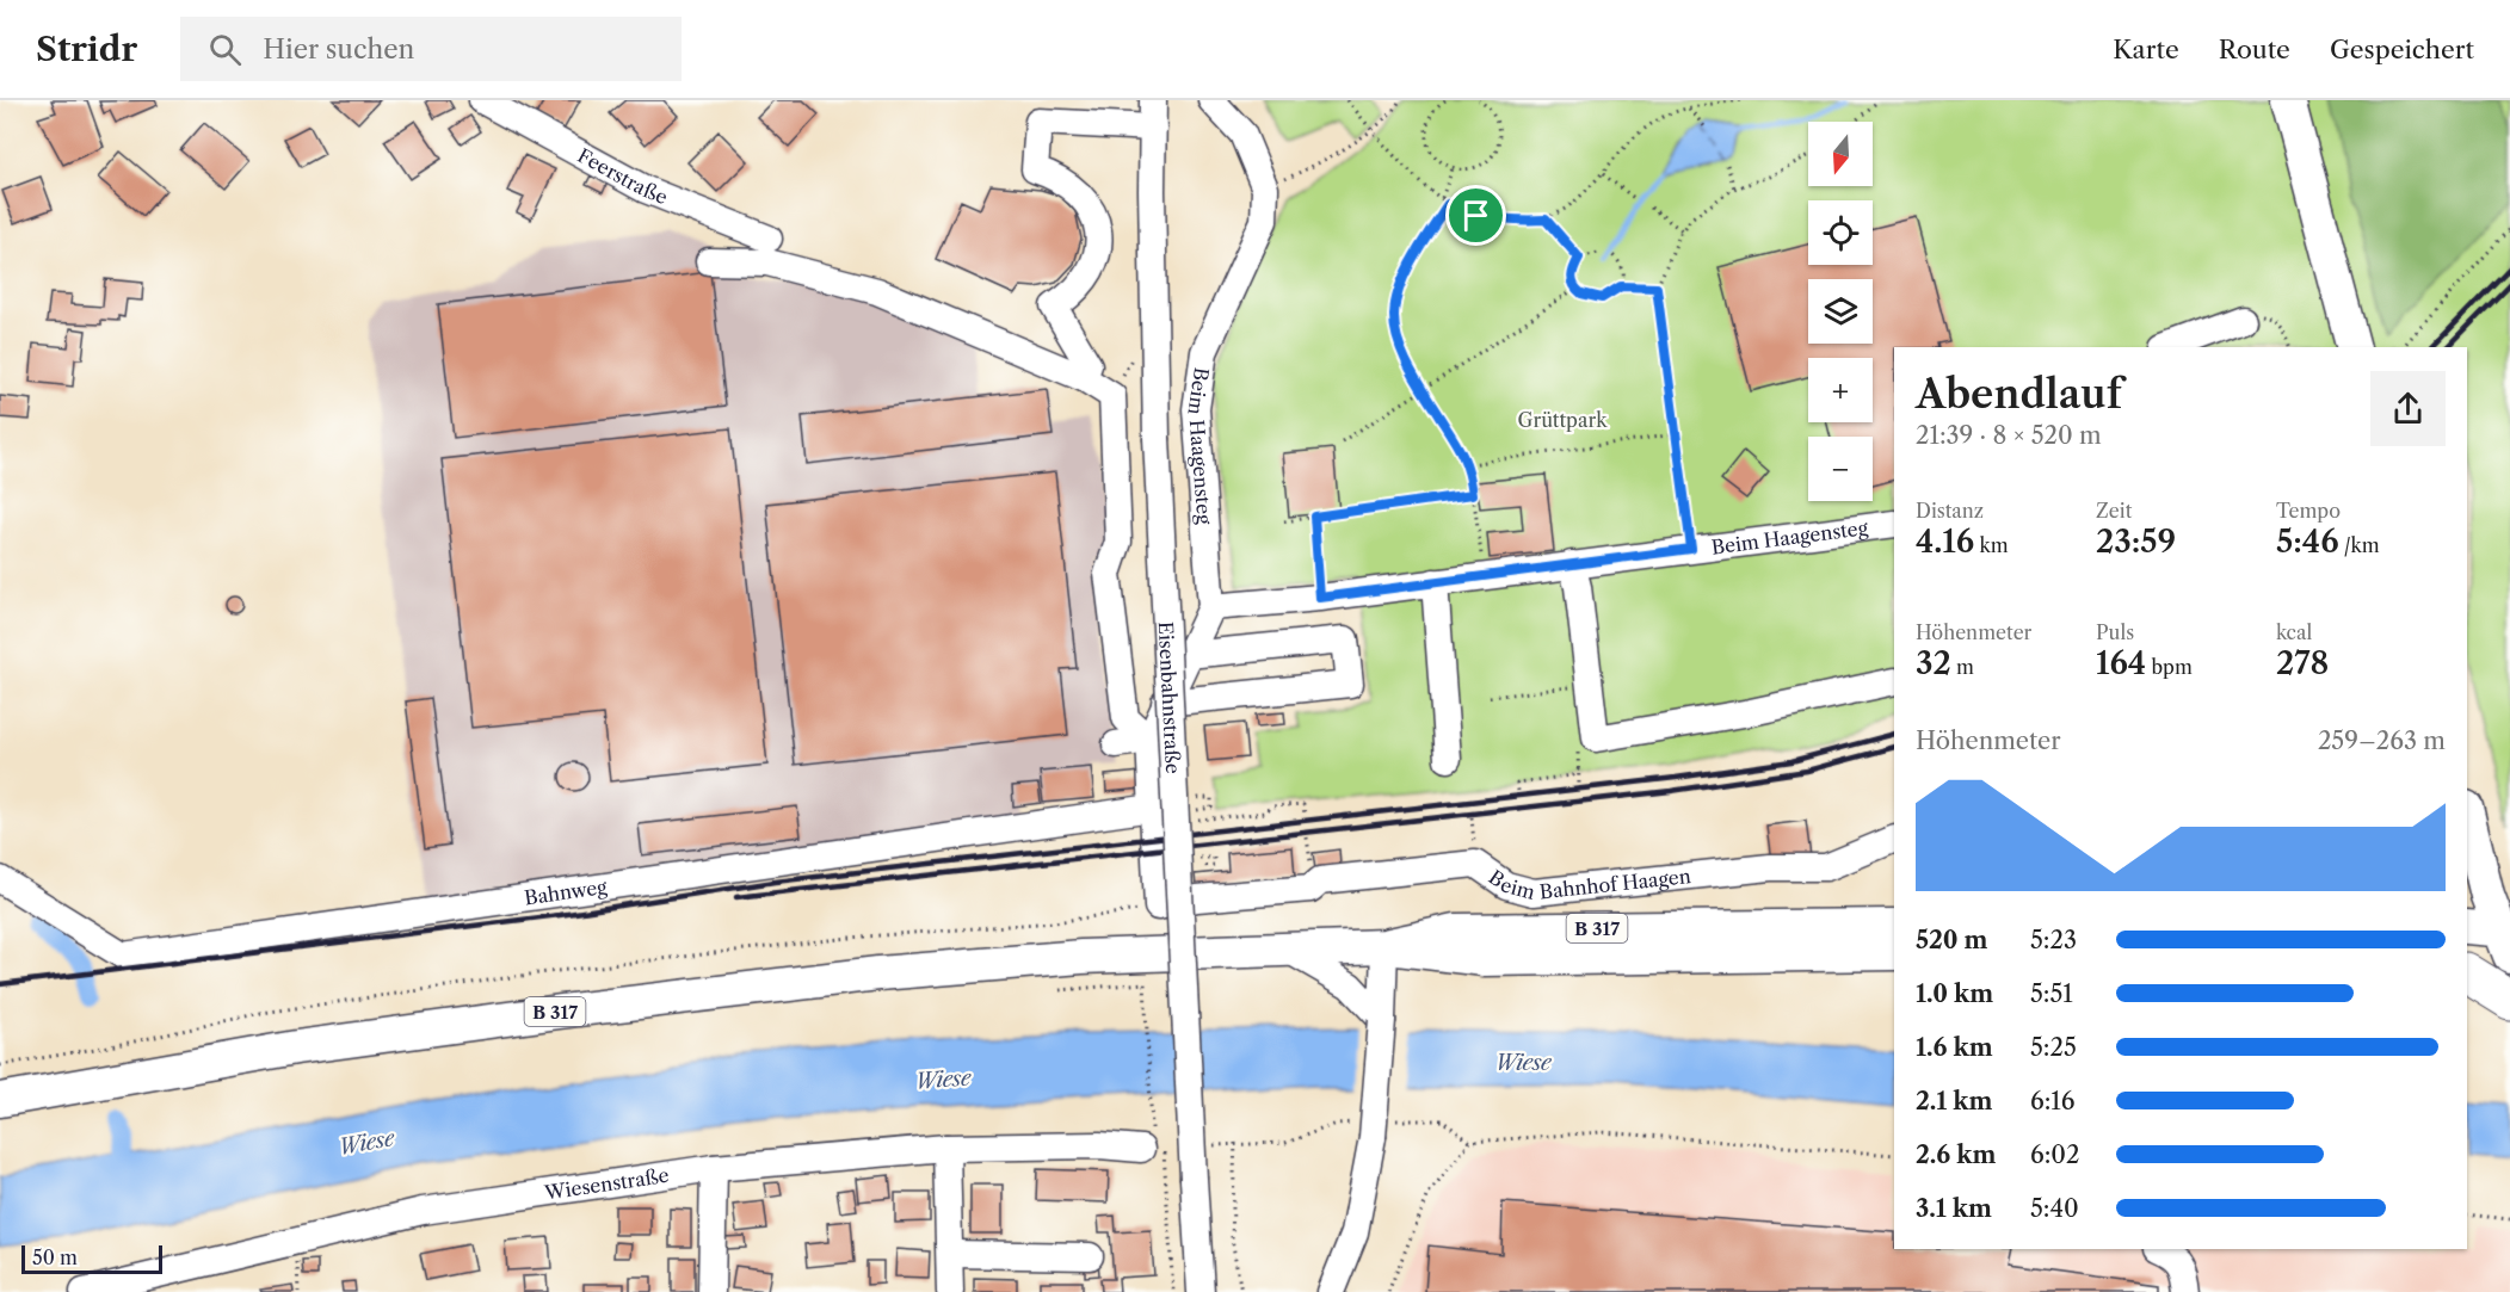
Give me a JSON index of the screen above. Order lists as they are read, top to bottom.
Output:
{
  "streets": {
    "main road": ["B 317"],
    "street": [
      "Feerstraße",
      "Beim Haagensteg",
      "Eisenbahnstraße",
      "Beim Bahnhof Haagen",
      "Bahnweg",
      "Wiesenstraße"
    ]
  },
  "water": ["Wiese"],
  "parks": ["Grüttpark"],
  "scale_bar": "50 m",
  "north": "bottom",
  "page": {
    "header": "Stridr",
    "search": "Hier suchen",
    "nav": ["Karte", "Route", "Gespeichert"],
    "map_buttons": ["+", "−"],
    "heading": ["Abendlauf", "21:39 · 8 × 520 m"],
    "stats": [
      ["Distanz", "4.16 km"],
      ["Zeit", "23:59"],
      ["Tempo", "5:46 /km"],
      ["Höhenmeter", "32 m"],
      ["Puls", "164 bpm"],
      ["kcal", "278"]
    ],
    "chart": ["Höhenmeter", "259–263 m"],
    "list": [
      {
        "name": "520 m",
        "note": "5:23"
      },
      {
        "name": "1.0 km",
        "note": "5:51"
      },
      {
        "name": "1.6 km",
        "note": "5:25"
      },
      {
        "name": "2.1 km",
        "note": "6:16"
      },
      {
        "name": "2.6 km",
        "note": "6:02"
      },
      {
        "name": "3.1 km",
        "note": "5:40"
      }
    ],
    "scale": "50 m"
  }
}
